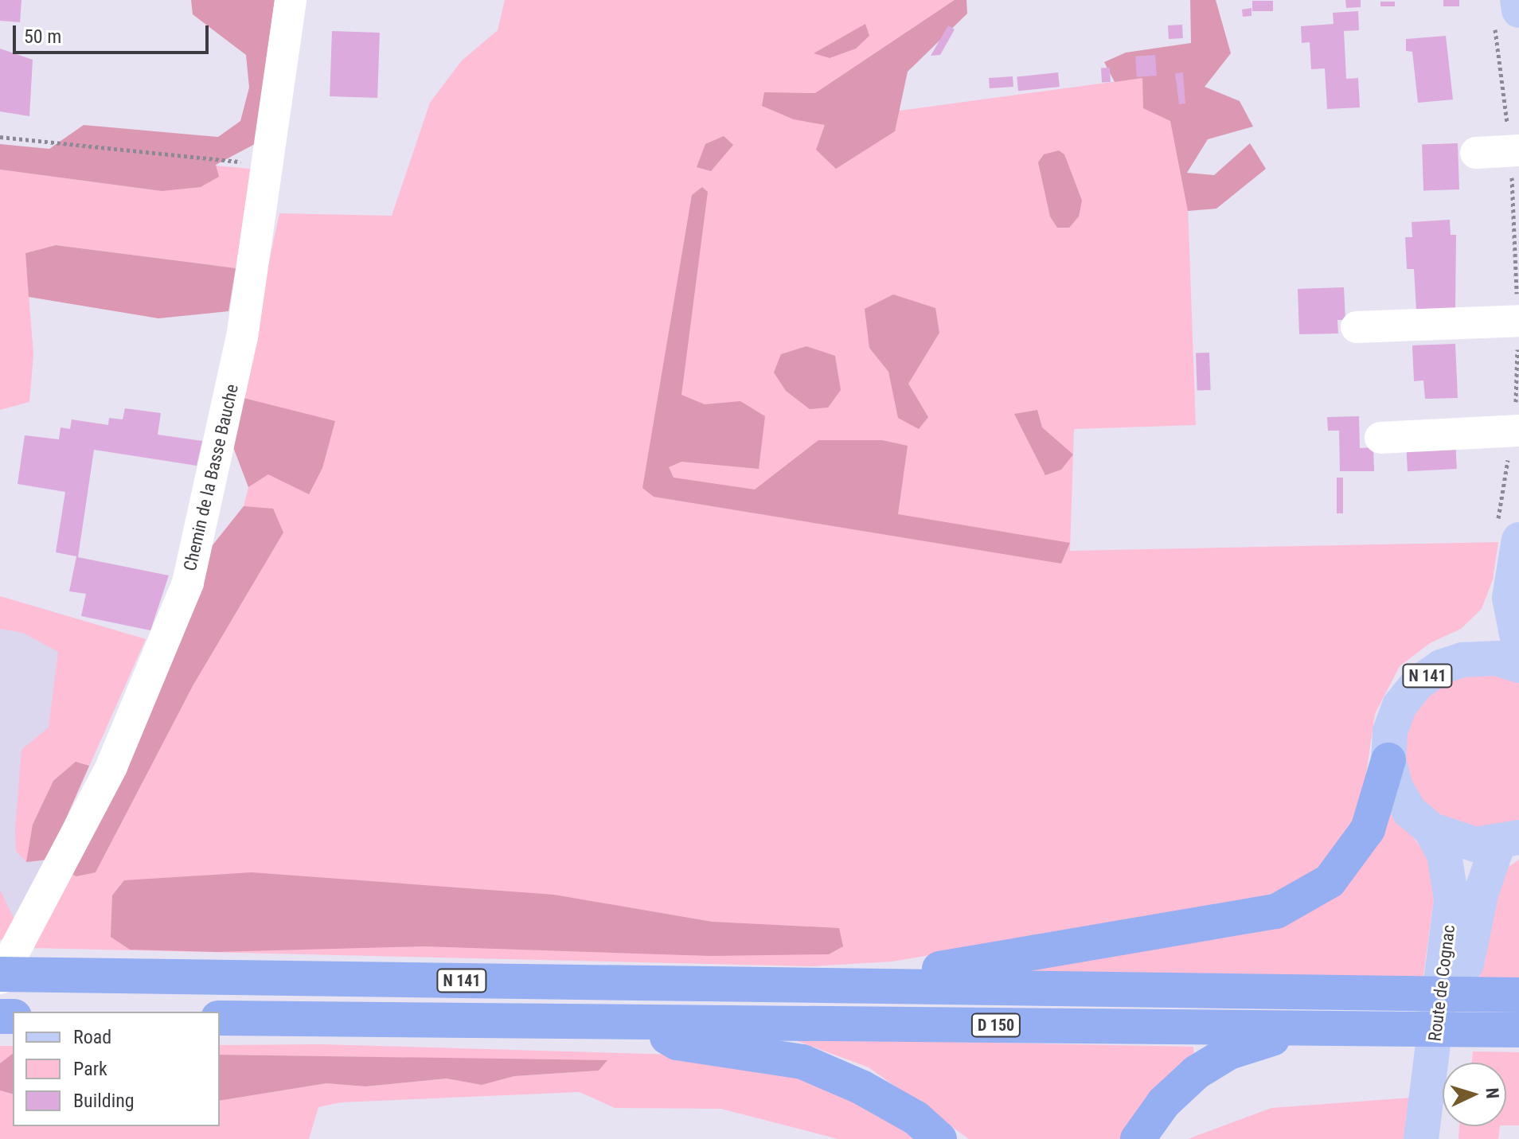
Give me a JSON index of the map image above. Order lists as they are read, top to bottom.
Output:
{
  "streets": {
    "highway": ["N 141", "D 150"],
    "main road": ["Route de Cognac"],
    "street": ["Chemin de la Basse Bauche"]
  },
  "crossings": [
    ["Chemin de la Basse Bauche", "N 141"],
    ["N 141", "Route de Cognac"],
    ["N 141", "D 150"]
  ],
  "legend": ["Road", "Park", "Building"],
  "scale_bar": "50 m",
  "north": "right"
}
